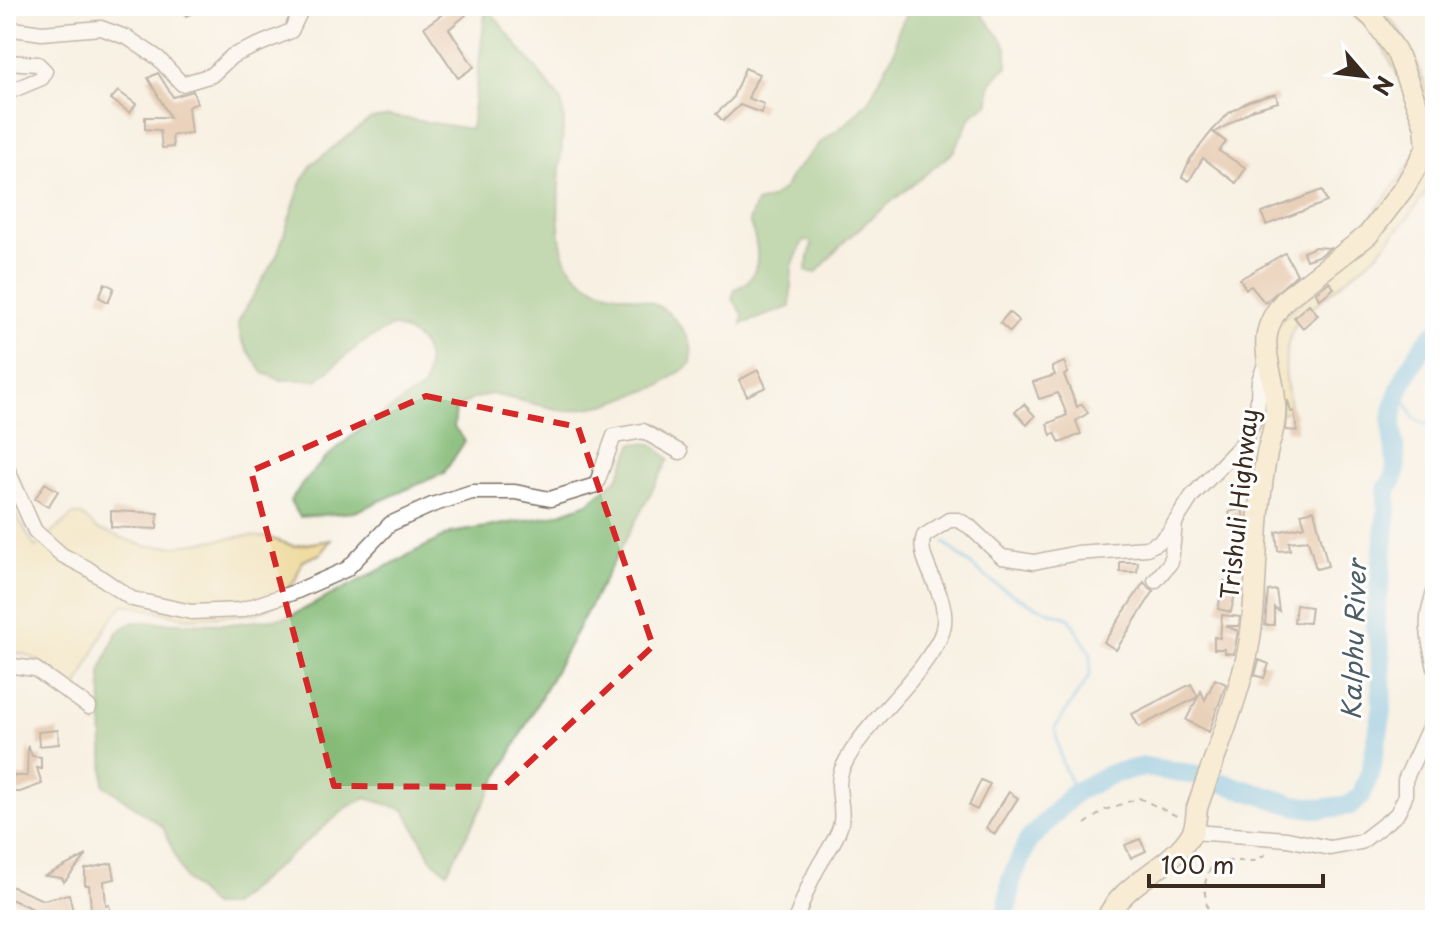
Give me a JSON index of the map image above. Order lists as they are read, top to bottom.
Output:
{
  "streets": {
    "street": ["Trishuli Highway"]
  },
  "water": ["Kalphu River"],
  "scale_bar": "100 m",
  "north": "bottom right"
}
